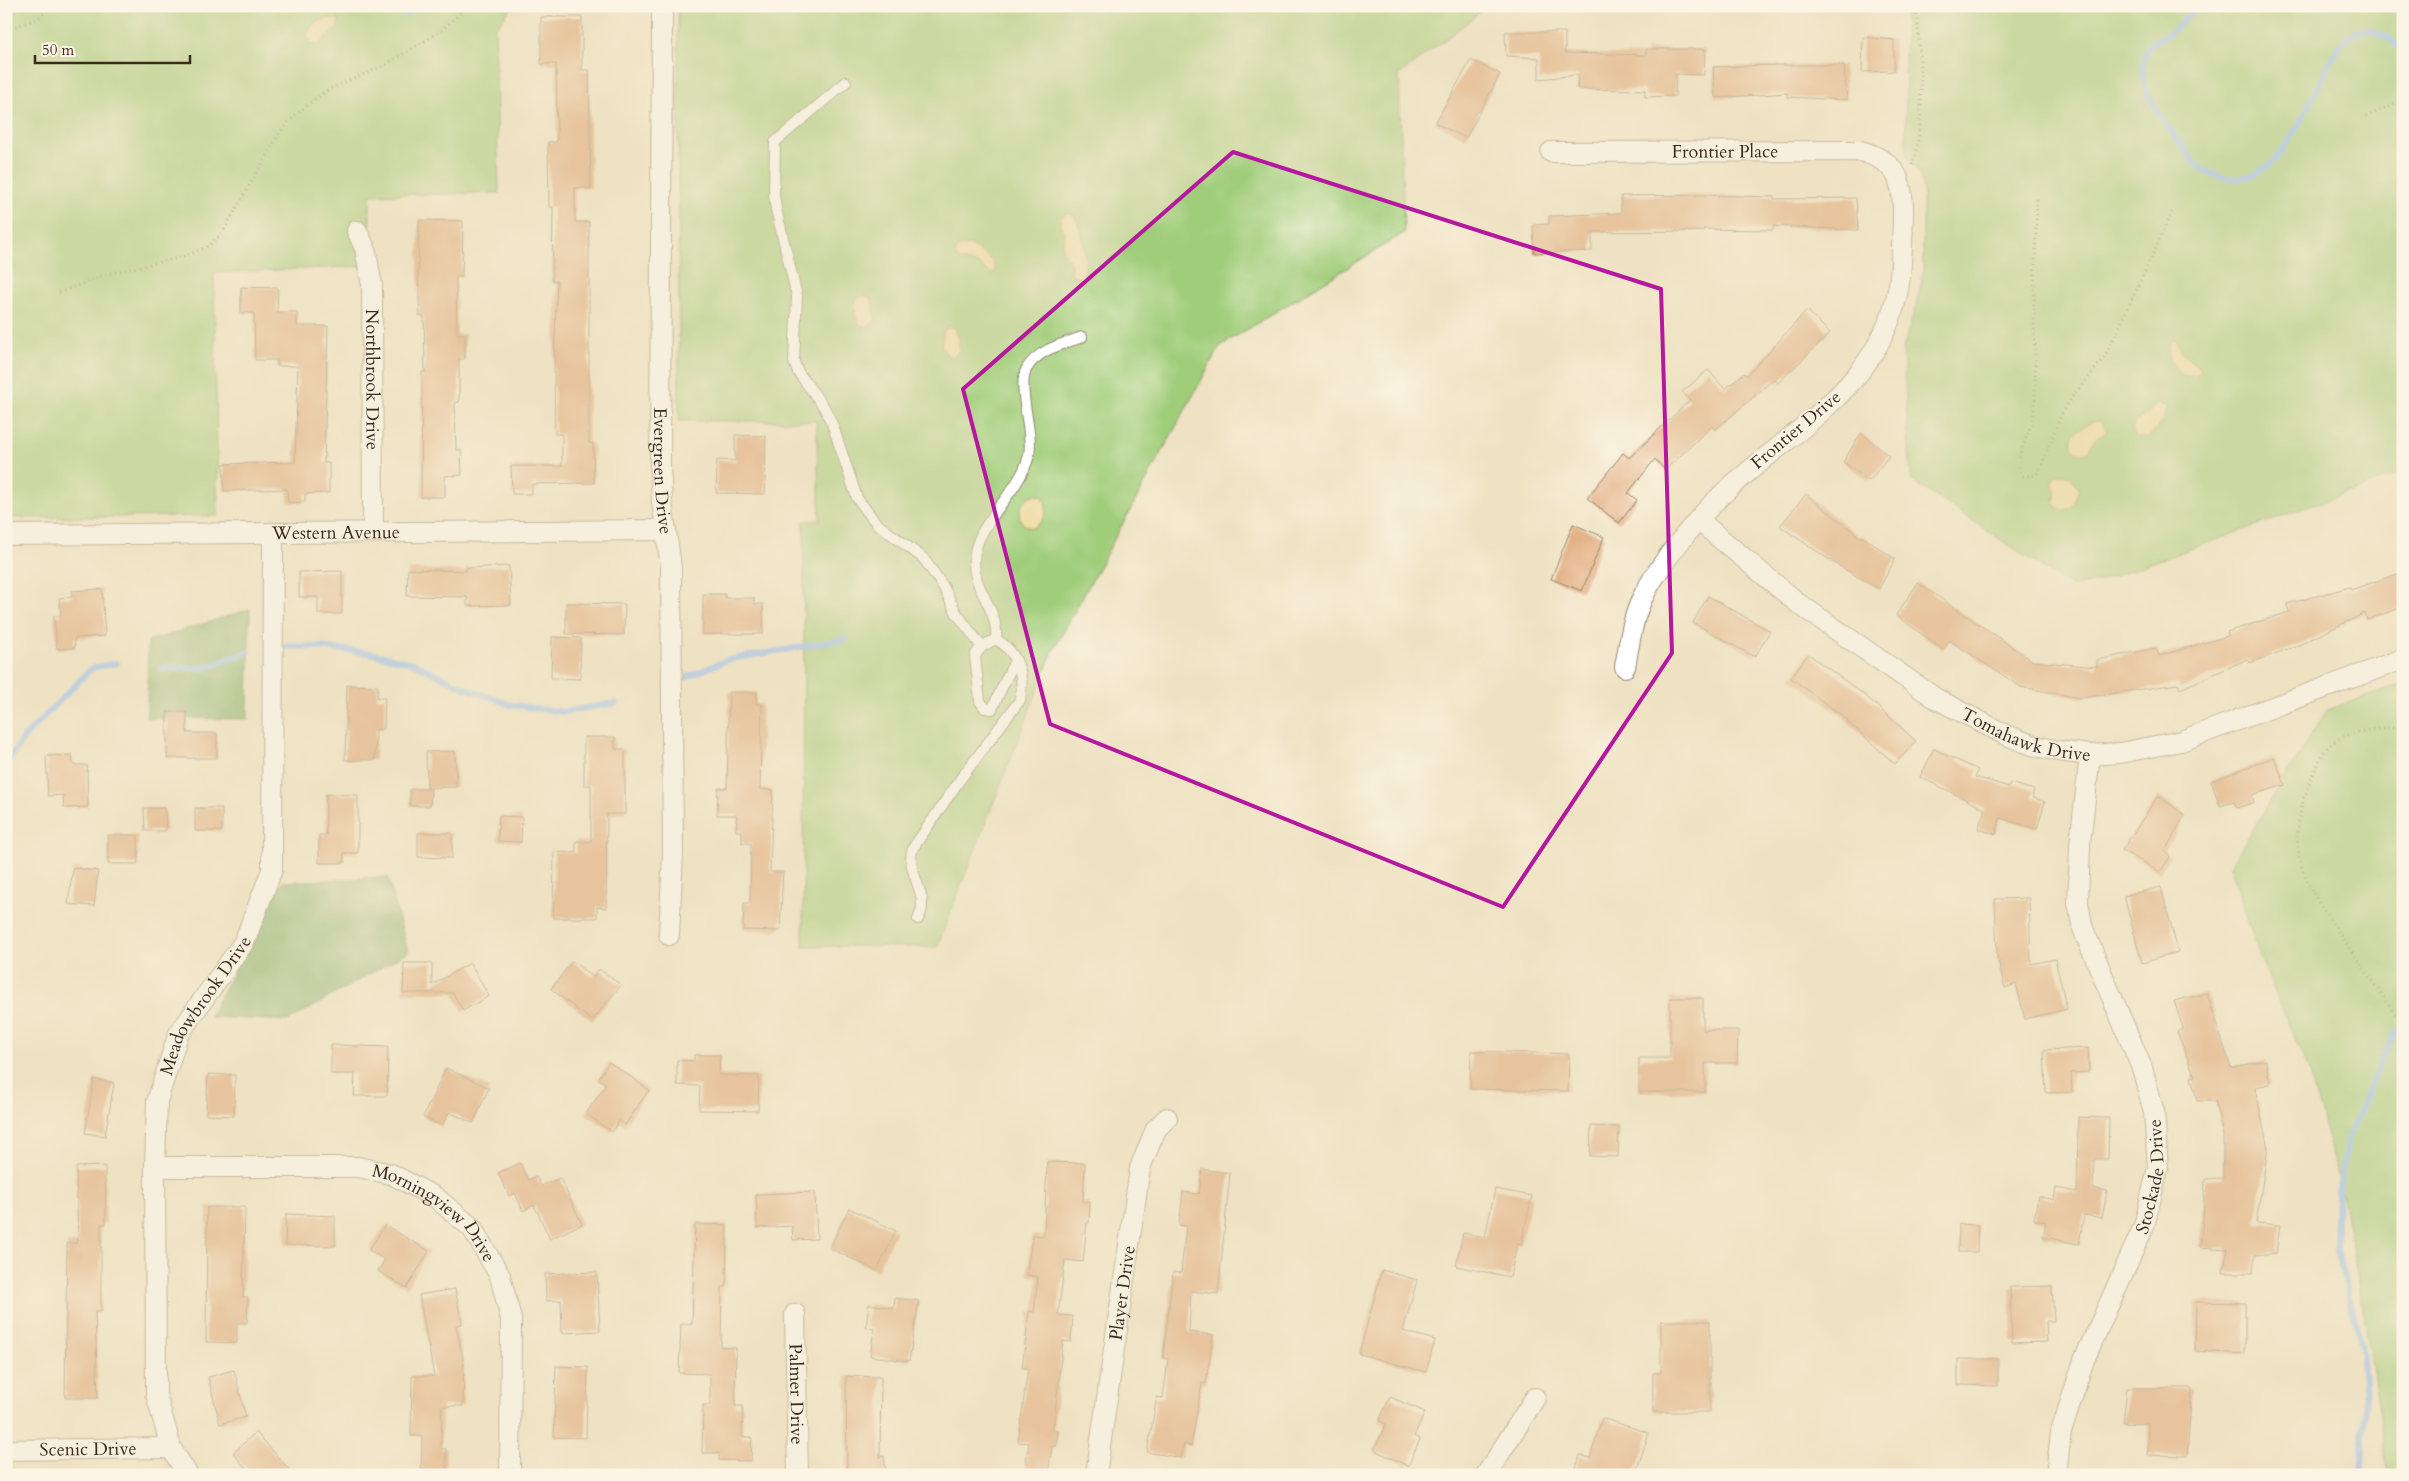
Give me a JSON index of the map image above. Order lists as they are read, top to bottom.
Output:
{
  "streets": {
    "street": [
      "Frontier Place",
      "Northbrook Drive",
      "Frontier Drive",
      "Evergreen Drive",
      "Western Avenue",
      "Tomahawk Drive",
      "Meadowbrook Drive",
      "Stockade Drive",
      "Morningview Drive",
      "Player Drive",
      "Palmer Drive",
      "Scenic Drive"
    ]
  },
  "crossings": [
    ["Frontier Place", "Frontier Drive"],
    ["Northbrook Drive", "Western Avenue"],
    ["Frontier Drive", "Tomahawk Drive"],
    ["Evergreen Drive", "Western Avenue"],
    ["Western Avenue", "Meadowbrook Drive"],
    ["Tomahawk Drive", "Stockade Drive"],
    ["Meadowbrook Drive", "Morningview Drive"],
    ["Meadowbrook Drive", "Scenic Drive"]
  ],
  "scale_bar": "50 m"
}
